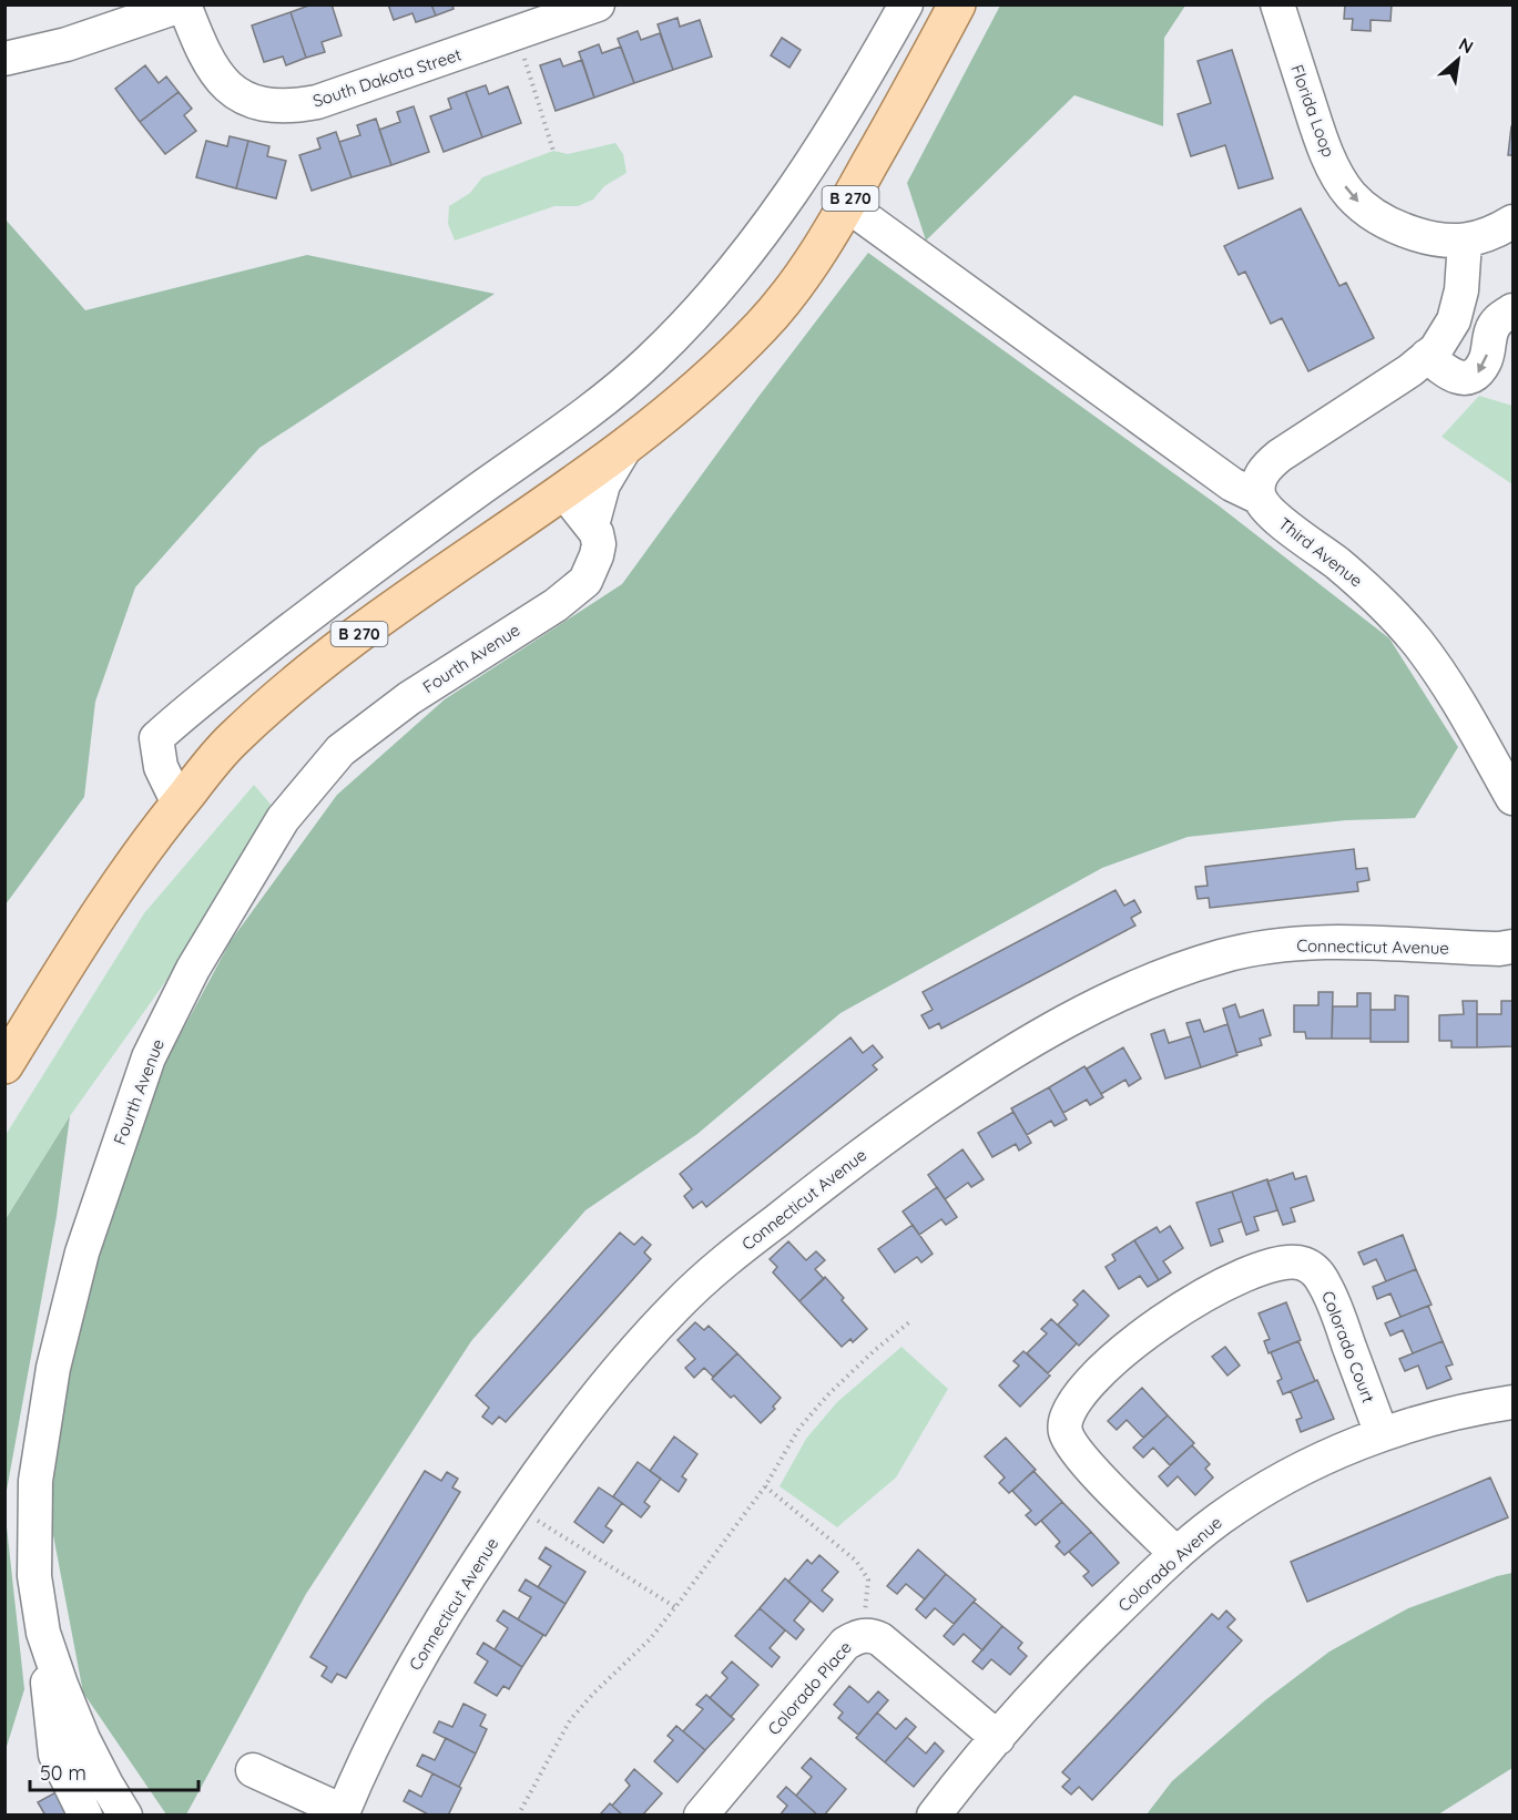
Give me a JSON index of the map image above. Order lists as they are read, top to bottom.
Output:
{
  "streets": {
    "main road": ["B 270"],
    "street": [
      "South Dakota Street",
      "Florida Loop",
      "Third Avenue",
      "Fourth Avenue",
      "Connecticut Avenue",
      "Colorado Court",
      "Colorado Avenue",
      "Colorado Place"
    ]
  },
  "crossings": [
    ["B 270", "Fourth Avenue"],
    ["Colorado Court", "Colorado Avenue"],
    ["Colorado Avenue", "Colorado Place"]
  ],
  "one_way": ["Florida Loop"],
  "scale_bar": "50 m",
  "north": "top right"
}
